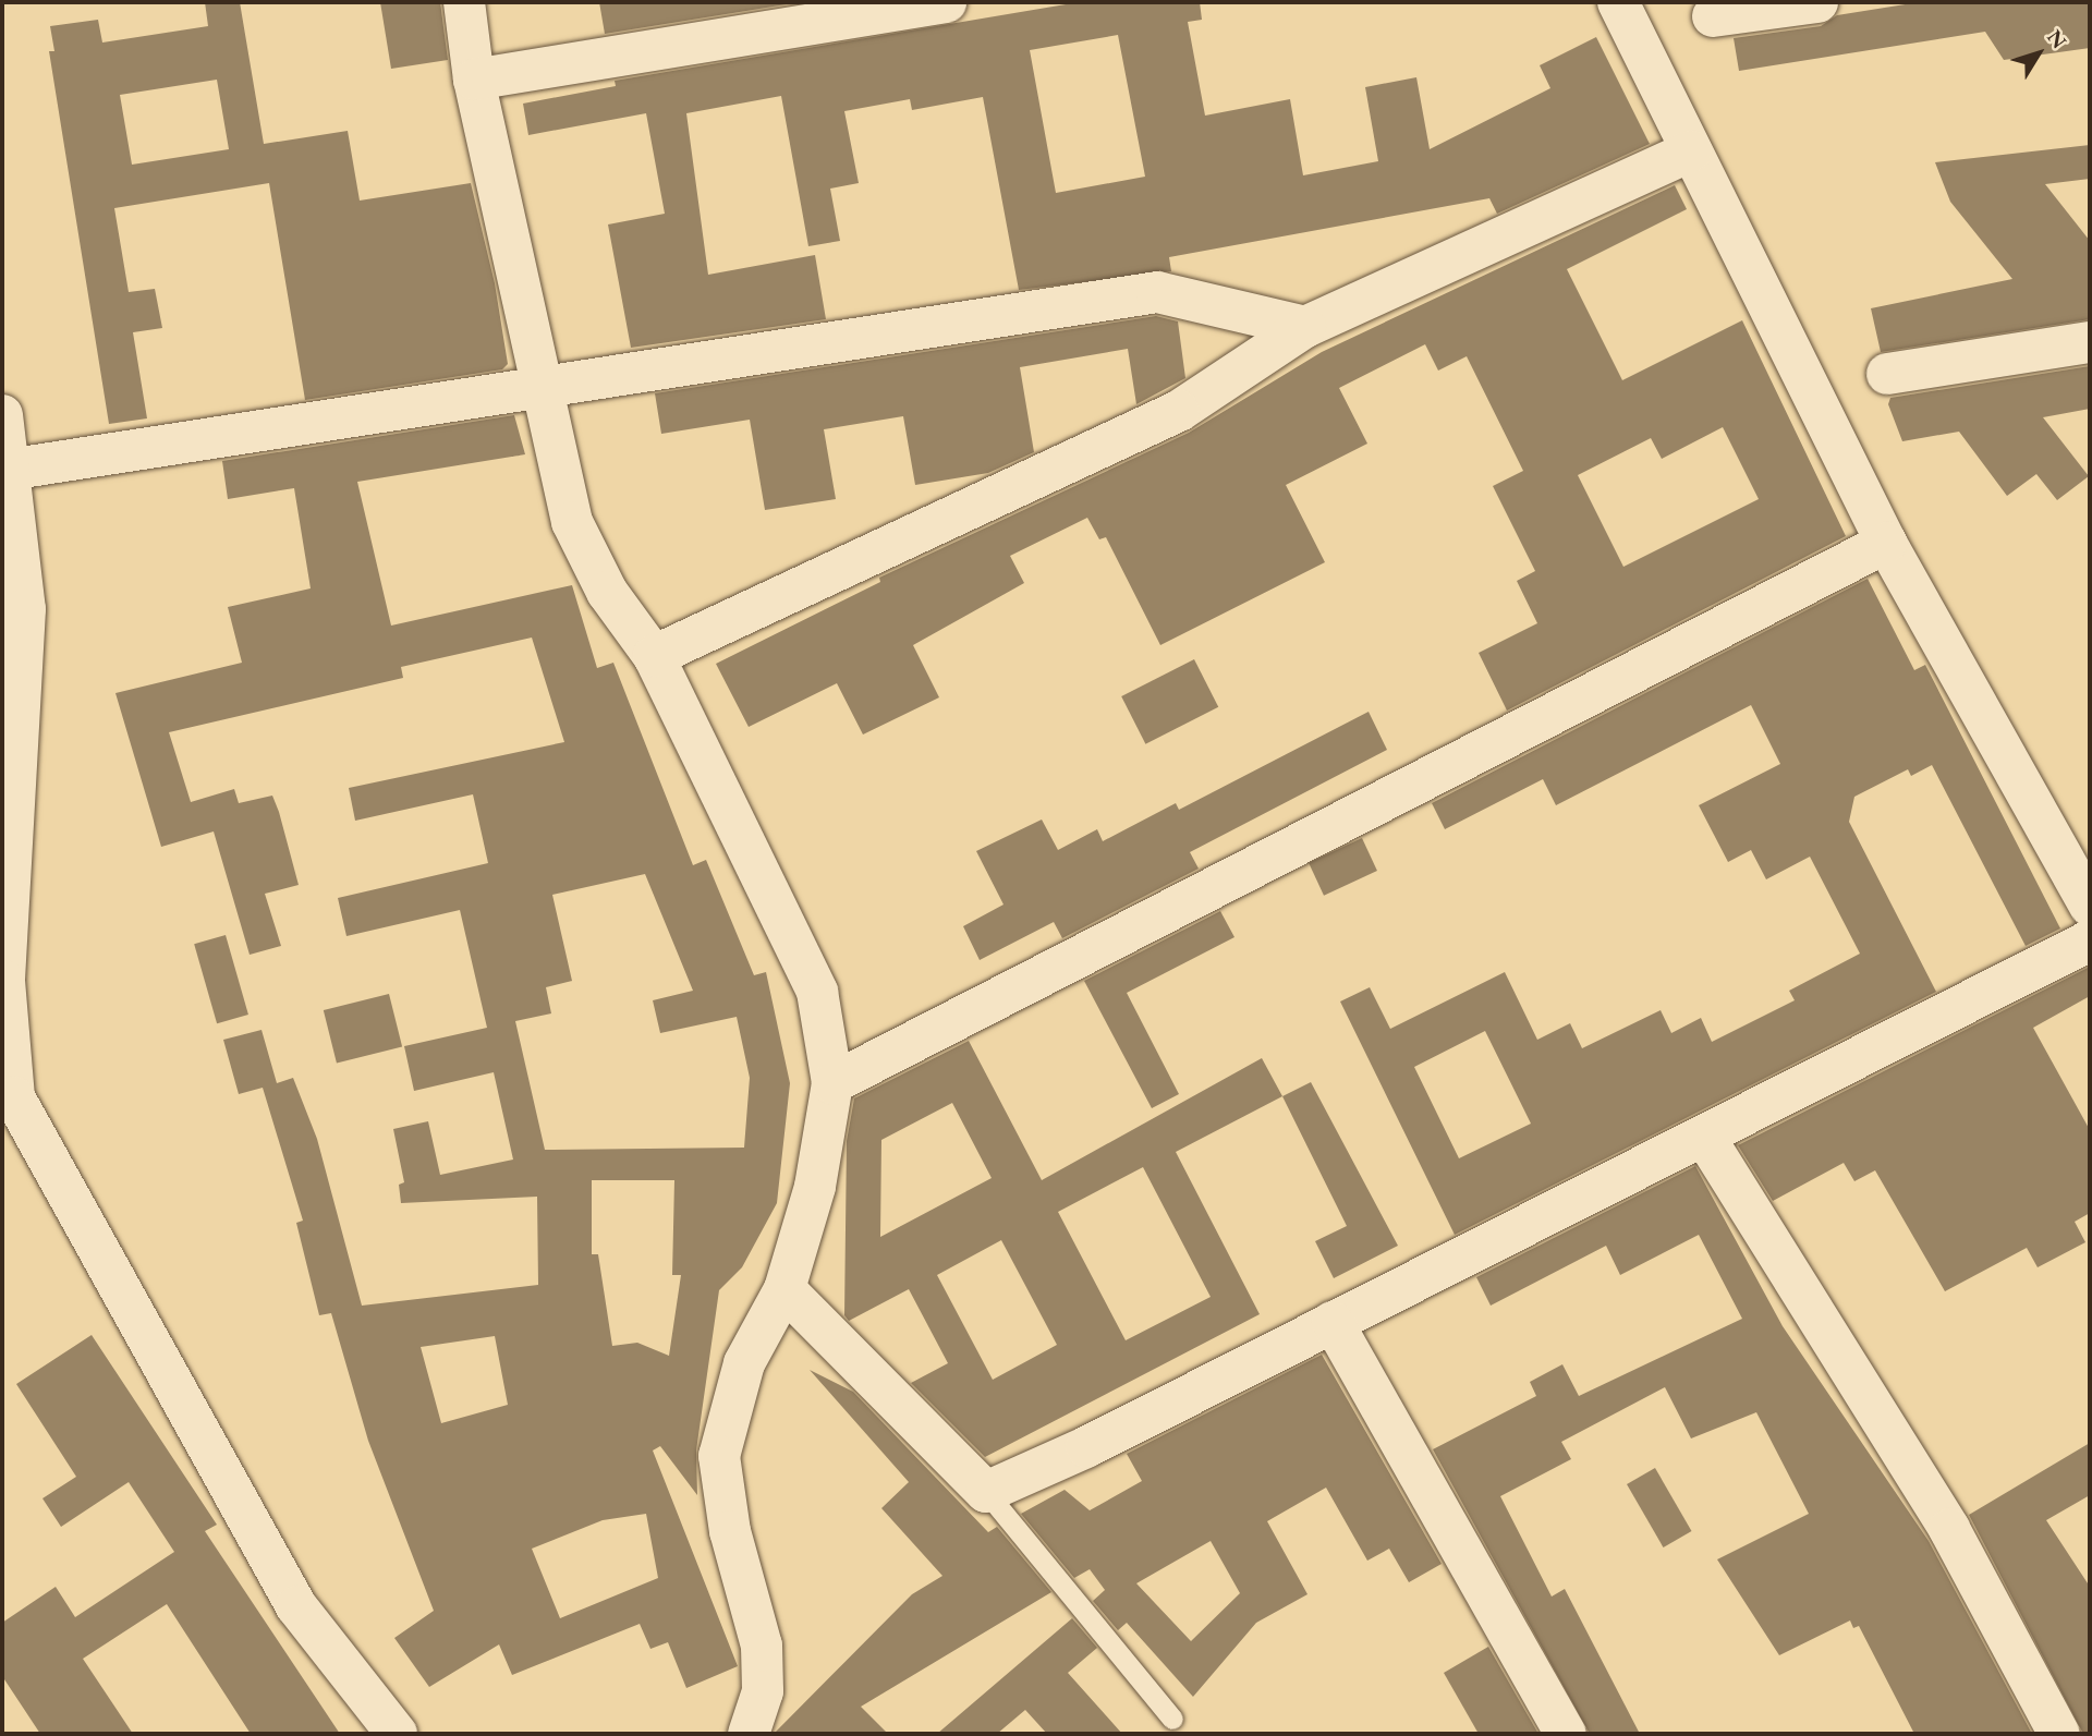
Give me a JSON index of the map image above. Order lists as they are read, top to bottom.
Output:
{
  "north": "top right"
}
